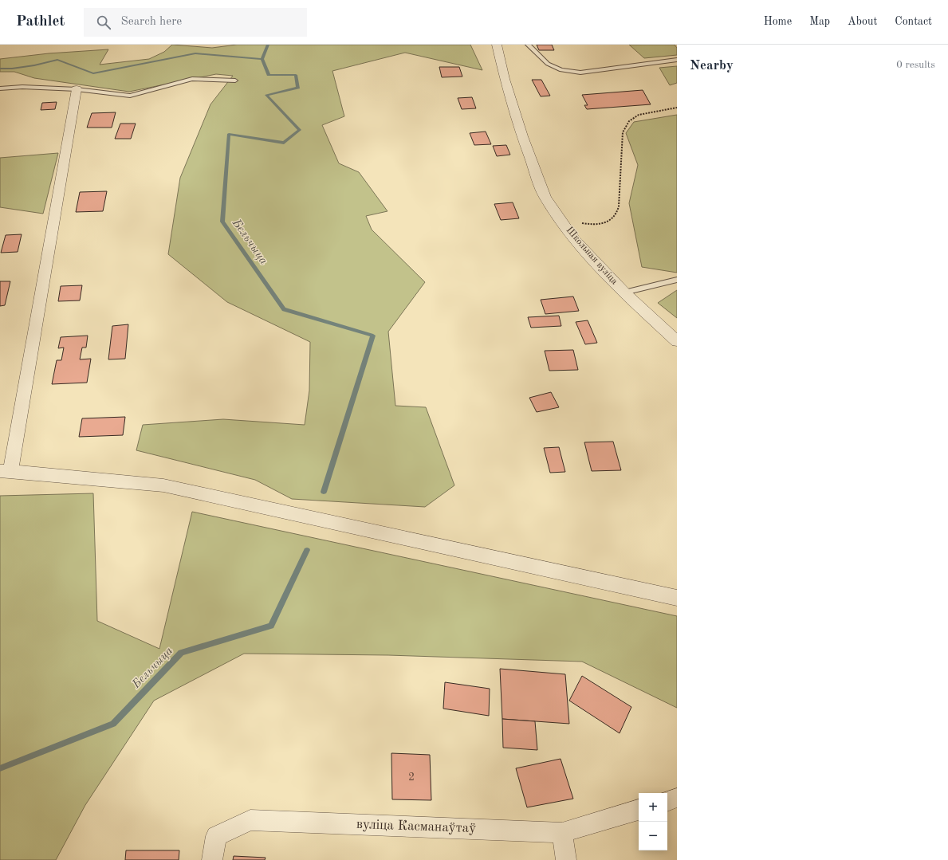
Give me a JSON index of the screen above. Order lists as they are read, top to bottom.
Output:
{
  "streets": {
    "street": ["Школьная вуліца", "вуліца Касманаўтаў"]
  },
  "water": ["Бельчыца"],
  "house_numbers": ["2"],
  "page": {
    "header": "Pathlet",
    "search": "Search here",
    "nav": [
      "Home",
      "Map",
      "About",
      "Contact"
    ],
    "heading": ["Nearby", "0 results"],
    "map_buttons": ["+", "−"]
  }
}
